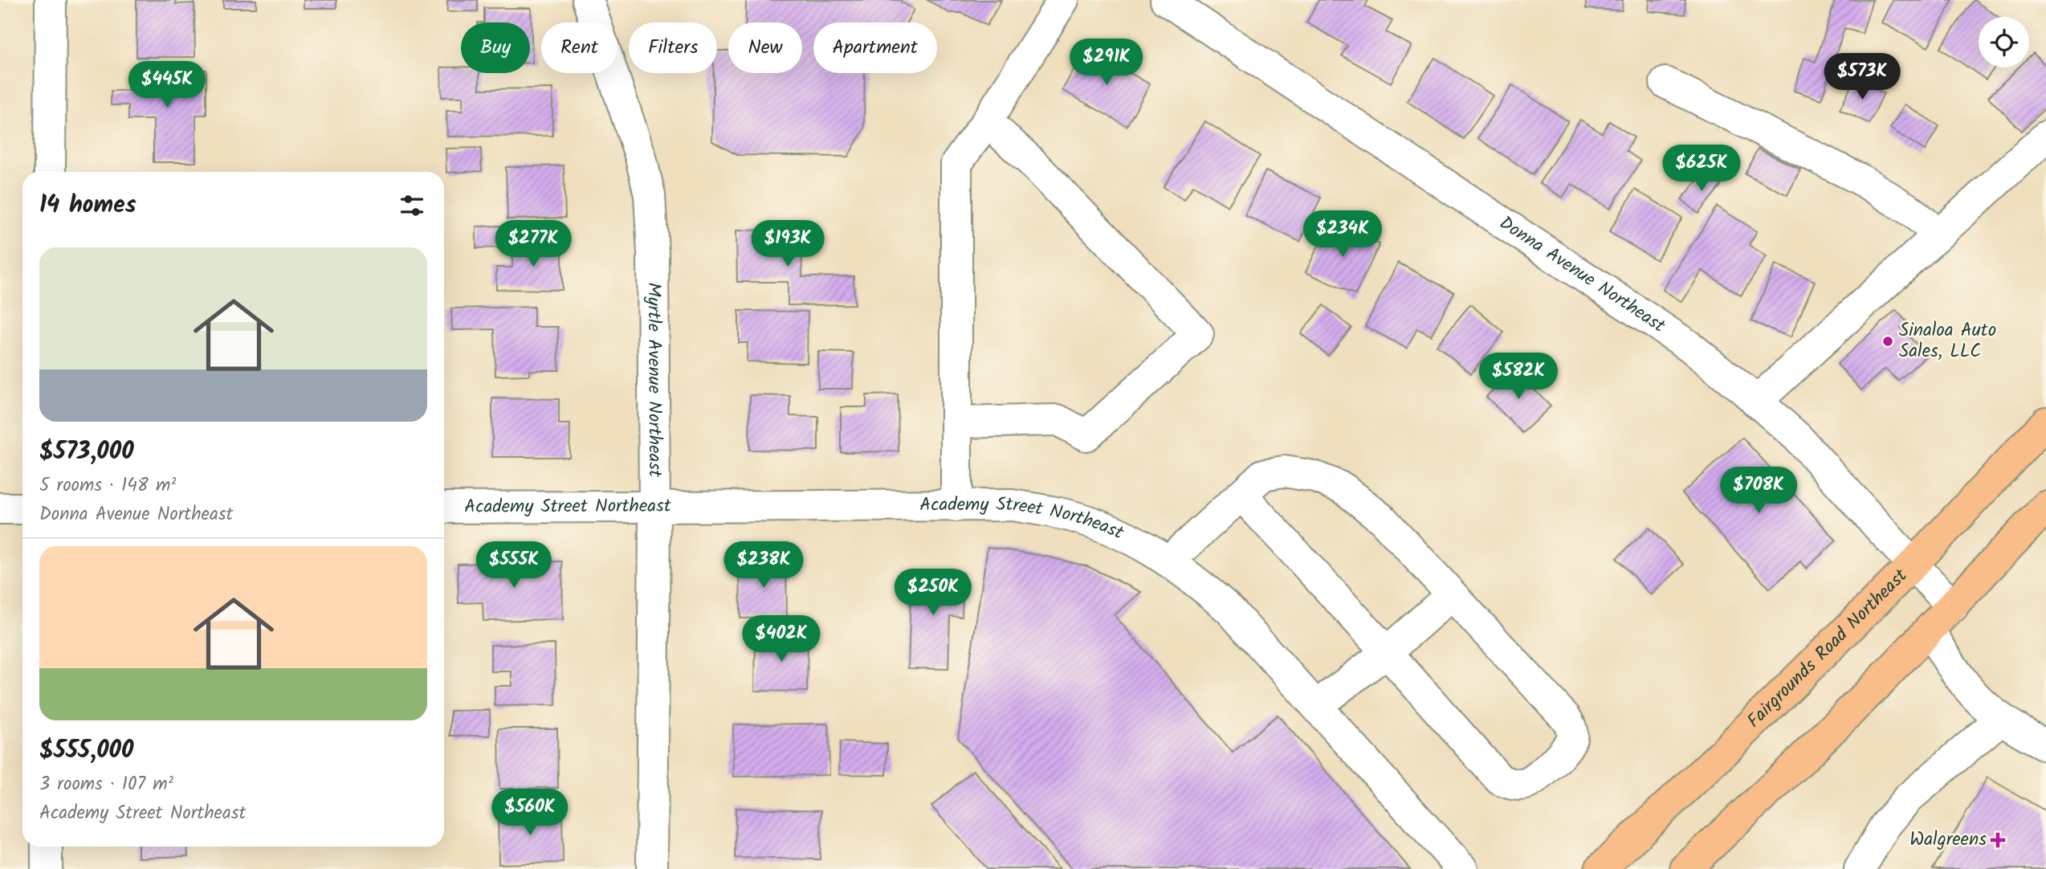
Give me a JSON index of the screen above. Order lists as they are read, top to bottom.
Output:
{
  "streets": {
    "main road": ["Fairgrounds Road Northeast"],
    "street": ["Donna Avenue Northeast", "Myrtle Avenue Northeast", "Academy Street Northeast"]
  },
  "crossings": [
    ["Donna Avenue Northeast", "Fairgrounds Road Northeast"],
    ["Myrtle Avenue Northeast", "Academy Street Northeast"]
  ],
  "places": {
    "other": ["Sinaloa Auto Sales, LLC"],
    "health": ["Walgreens"]
  },
  "page": {
    "chip": [
      "Buy",
      "Rent",
      "Filters",
      "New",
      "Apartment"
    ],
    "price": [
      "$291K",
      "$573K",
      "$445K",
      "$625K",
      "$234K",
      "$277K",
      "$193K",
      "$582K",
      "$708K",
      "$555K",
      "$238K",
      "$250K",
      "$402K",
      "$560K"
    ],
    "heading": "14 homes",
    "list": [
      {
        "name": "$573,000",
        "note": "5 rooms · 148 m² · Donna Avenue Northeast"
      },
      {
        "name": "$555,000",
        "note": "3 rooms · 107 m² · Academy Street Northeast"
      }
    ]
  }
}
